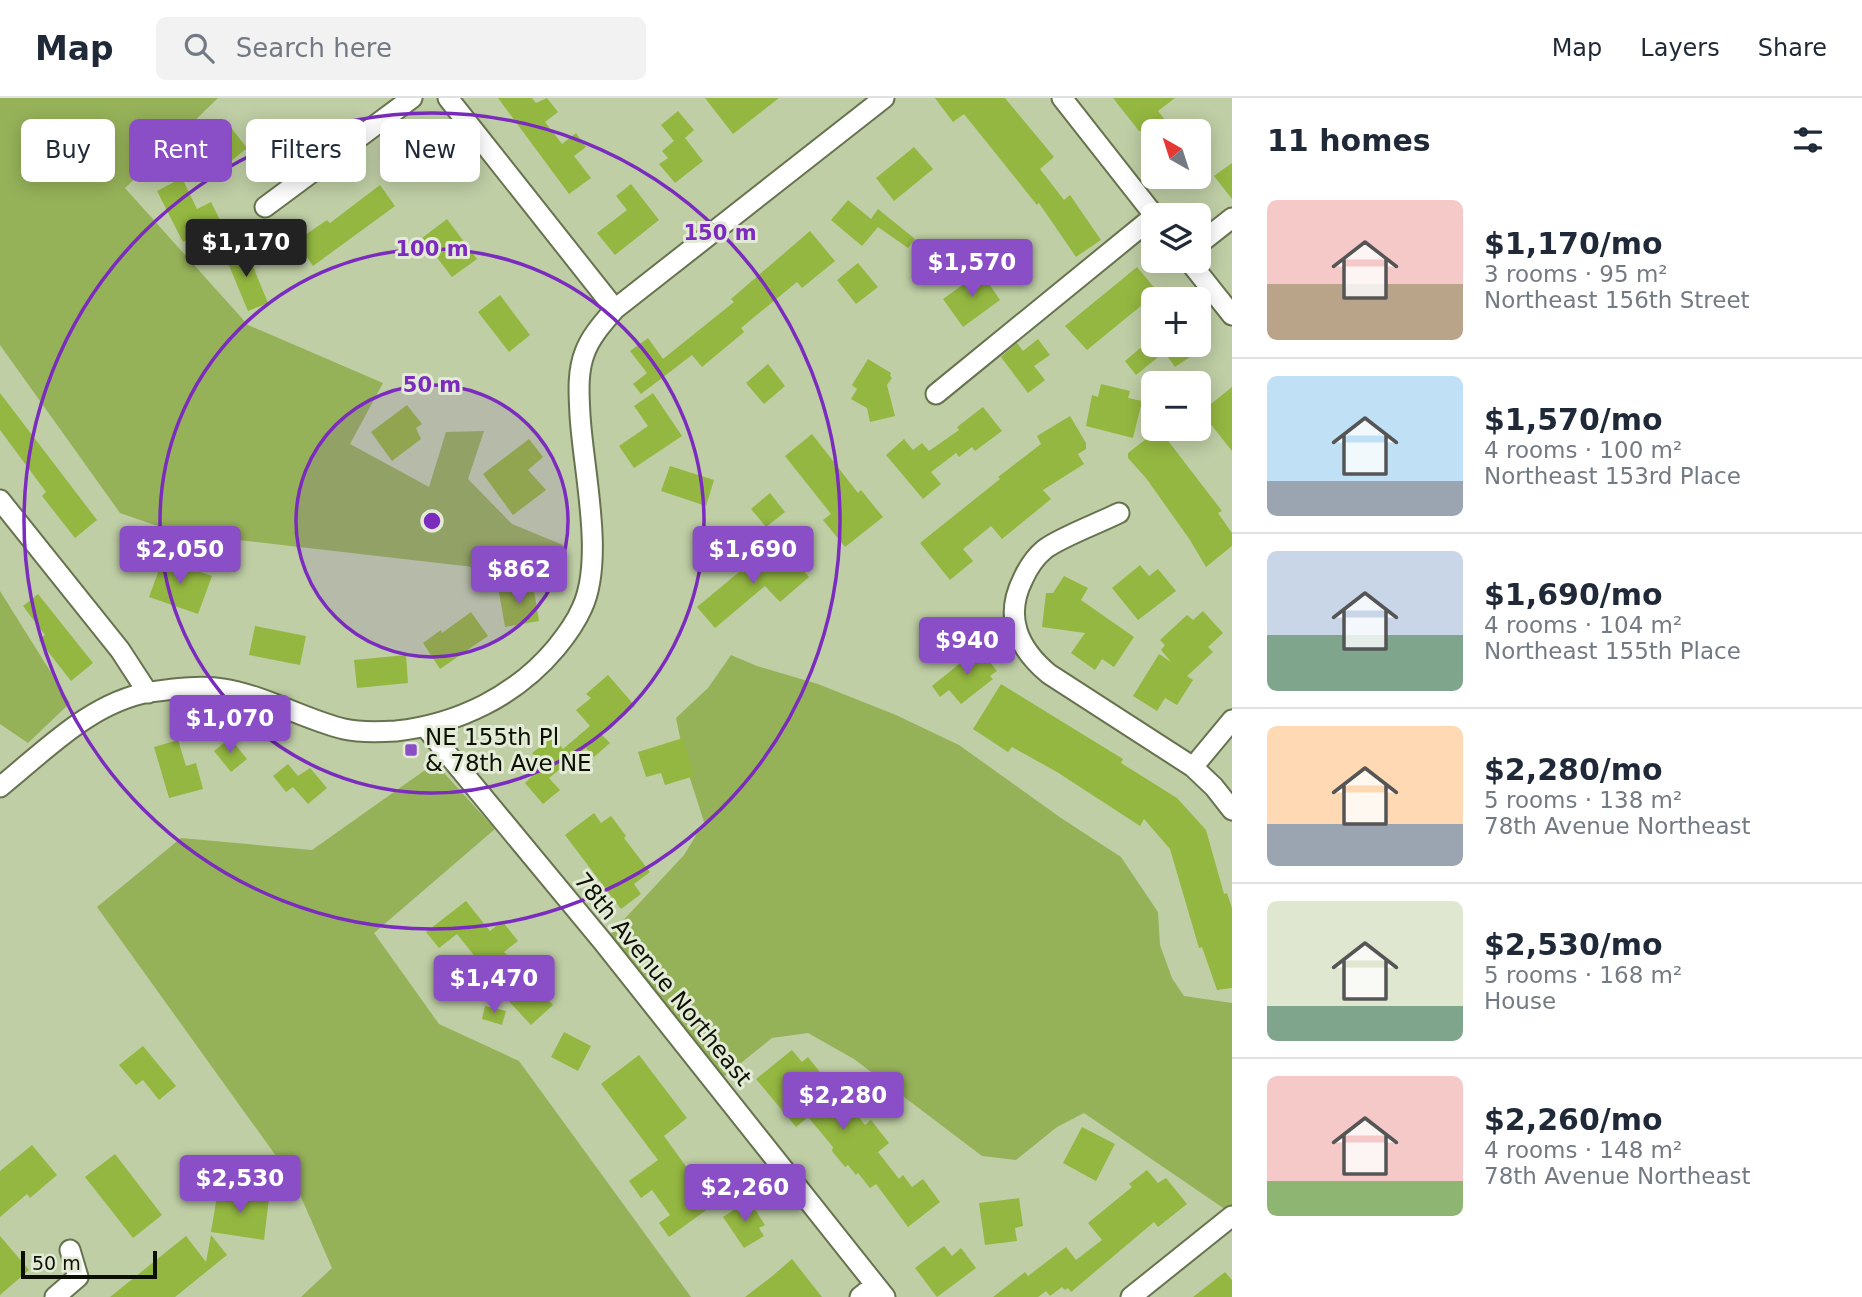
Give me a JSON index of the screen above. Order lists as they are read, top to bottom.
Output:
{
  "streets": {
    "street": ["78th Avenue Northeast"]
  },
  "places": {
    "transit": ["NE 155th Pl & 78th Ave NE"]
  },
  "scale_bar": "50 m",
  "north": "top left",
  "page": {
    "header": "Map",
    "search": "Search here",
    "nav": ["Map", "Layers", "Share"],
    "heading": "11 homes",
    "map_buttons": ["+", "−"],
    "chip": [
      "Buy",
      "Rent",
      "Filters",
      "New"
    ],
    "list": [
      {
        "name": "$1,170/mo",
        "note": "3 rooms · 95 m² · Northeast 156th Street"
      },
      {
        "name": "$1,570/mo",
        "note": "4 rooms · 100 m² · Northeast 153rd Place"
      },
      {
        "name": "$1,690/mo",
        "note": "4 rooms · 104 m² · Northeast 155th Place"
      },
      {
        "name": "$2,280/mo",
        "note": "5 rooms · 138 m² · 78th Avenue Northeast"
      },
      {
        "name": "$2,530/mo",
        "note": "5 rooms · 168 m² · House"
      },
      {
        "name": "$2,260/mo",
        "note": "4 rooms · 148 m² · 78th Avenue Northeast"
      }
    ],
    "price": [
      "$1,170",
      "$1,570",
      "$2,050",
      "$1,690",
      "$862",
      "$940",
      "$1,070",
      "$1,470",
      "$2,280",
      "$2,530",
      "$2,260"
    ],
    "scale": "50 m"
  },
  "rings": ["150 m", "100 m", "50 m"]
}
